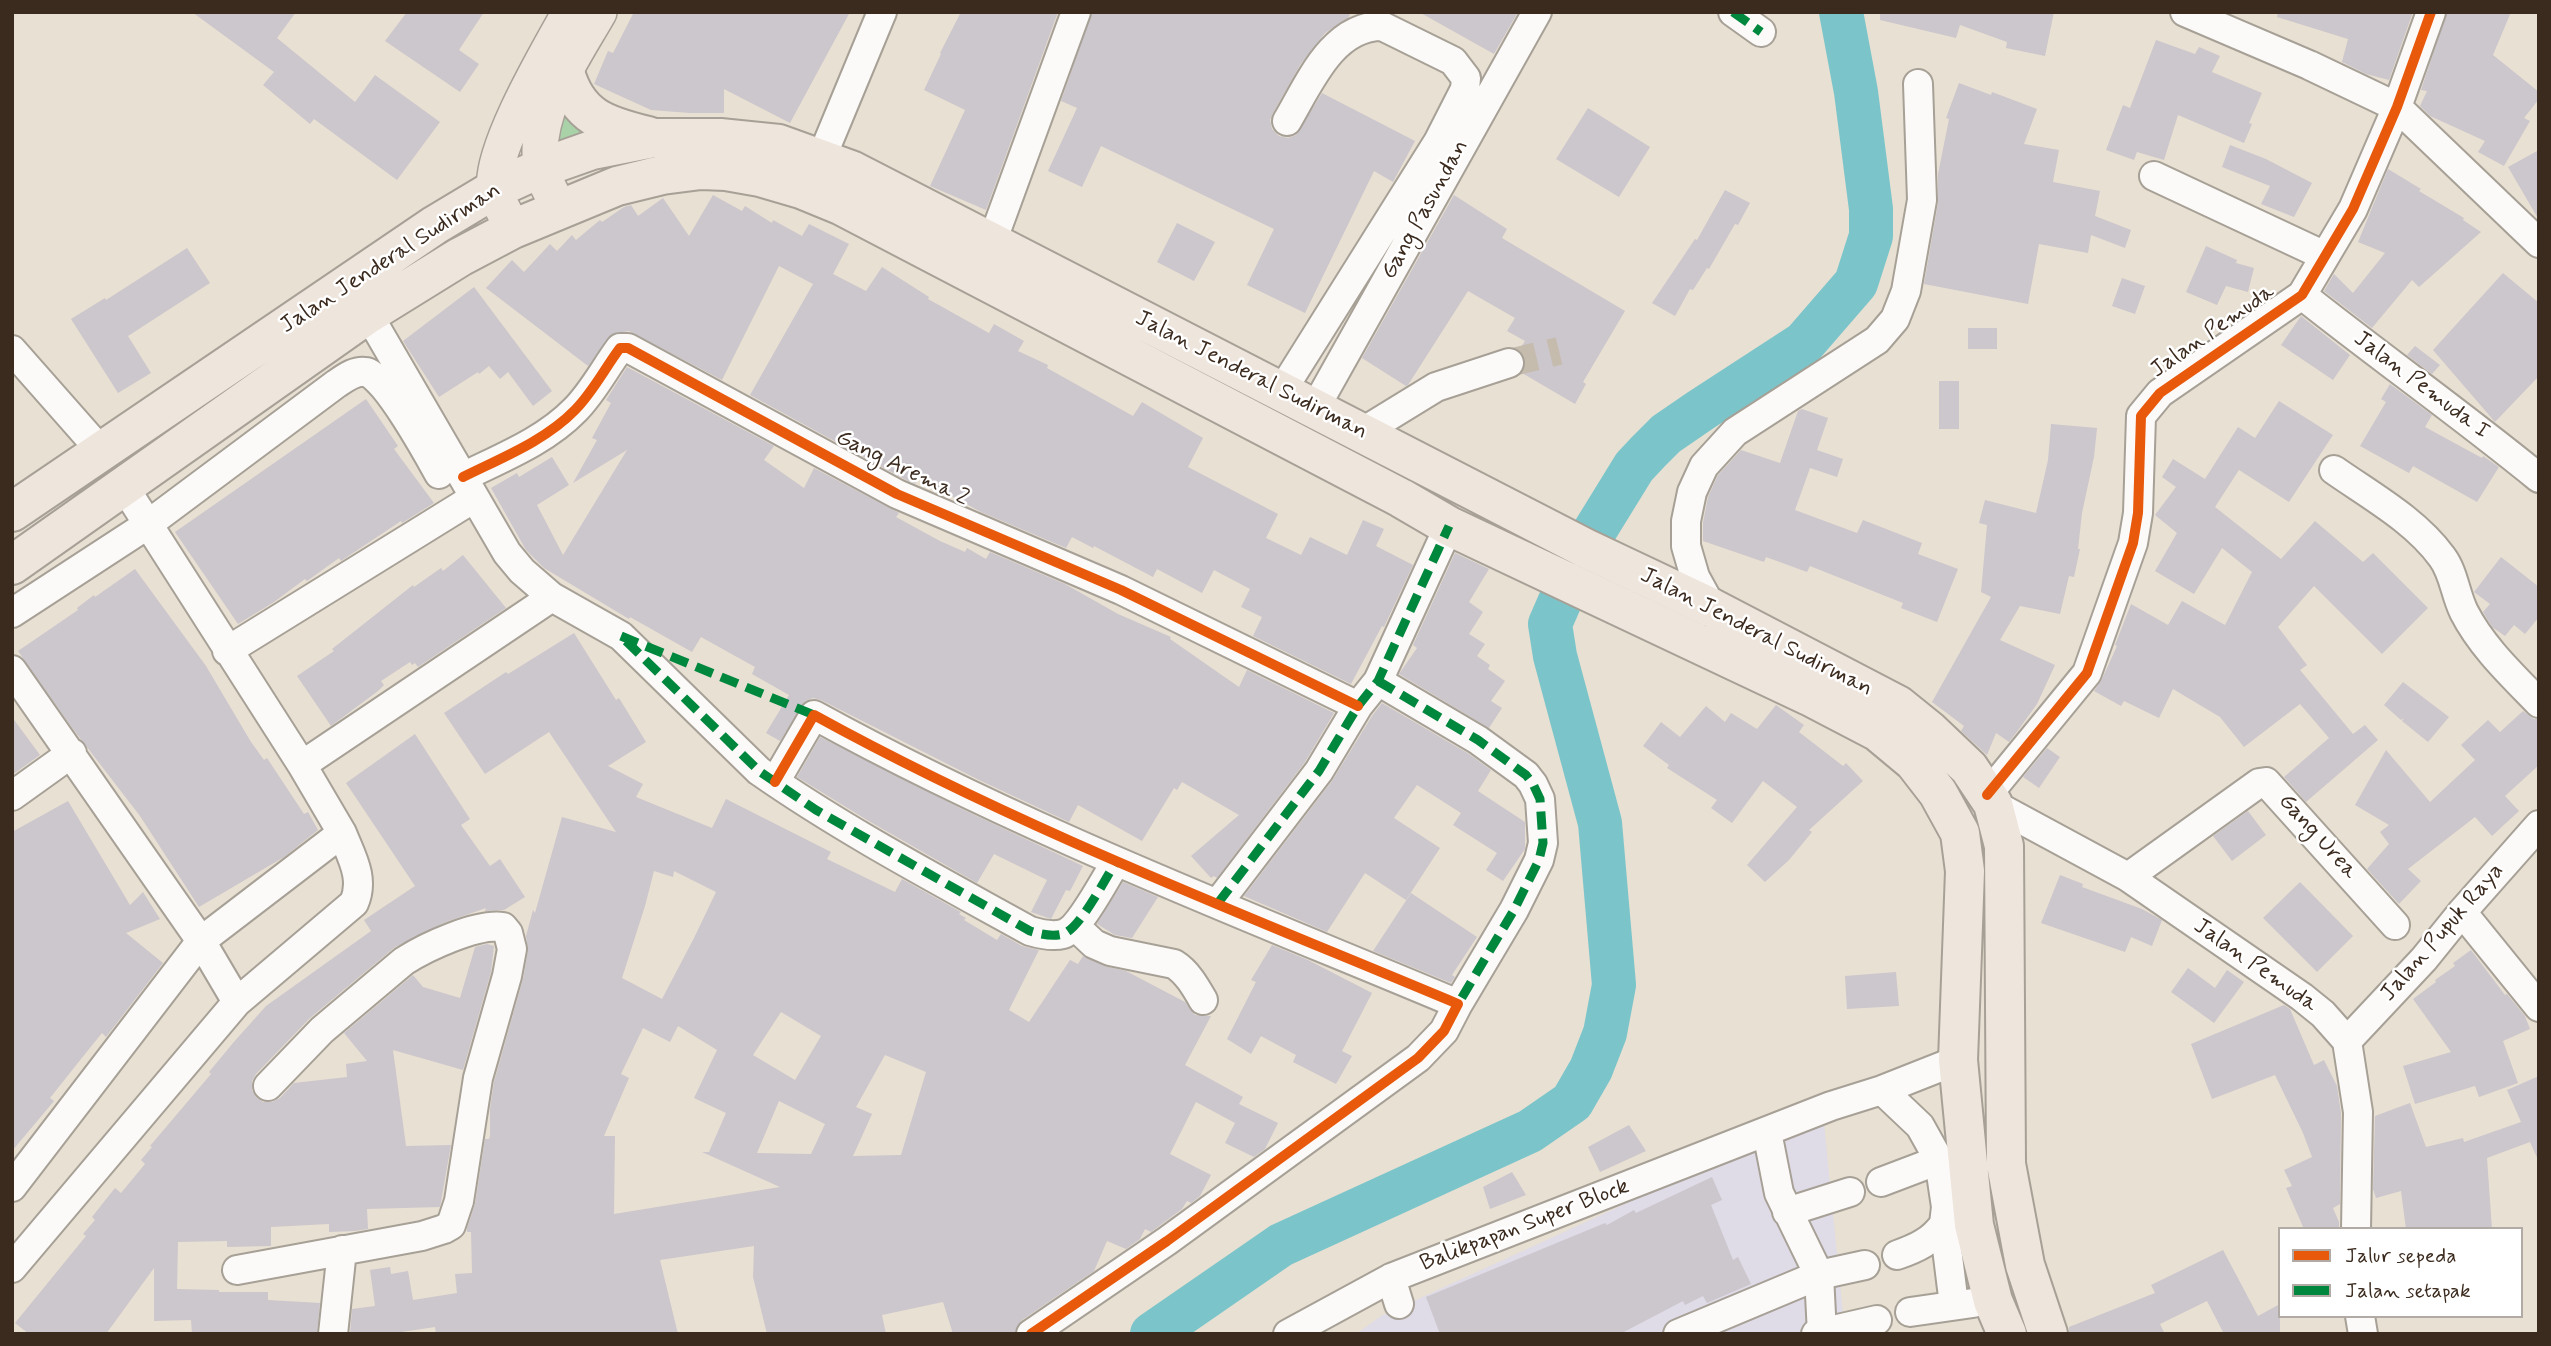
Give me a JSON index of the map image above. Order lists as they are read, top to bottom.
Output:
{
  "streets": {
    "highway": ["Jalan Jenderal Sudirman"],
    "street": [
      "Gang Pasundan",
      "Jalan Pemuda",
      "Jalan Pemuda I",
      "Gang Arema 2",
      "Gang Urea",
      "Jalan Pupuk Raya",
      "Balikpapan Super Block"
    ]
  },
  "crossings": [
    ["Gang Pasundan", "Jalan Jenderal Sudirman"],
    ["Jalan Jenderal Sudirman", "Jalan Pemuda"],
    ["Jalan Jenderal Sudirman", "Balikpapan Super Block"],
    ["Jalan Pemuda", "Jalan Pemuda I"],
    ["Jalan Pemuda", "Gang Urea"],
    ["Jalan Pemuda", "Jalan Pupuk Raya"]
  ],
  "legend": ["Jalur sepeda", "Jalan setapak"]
}
